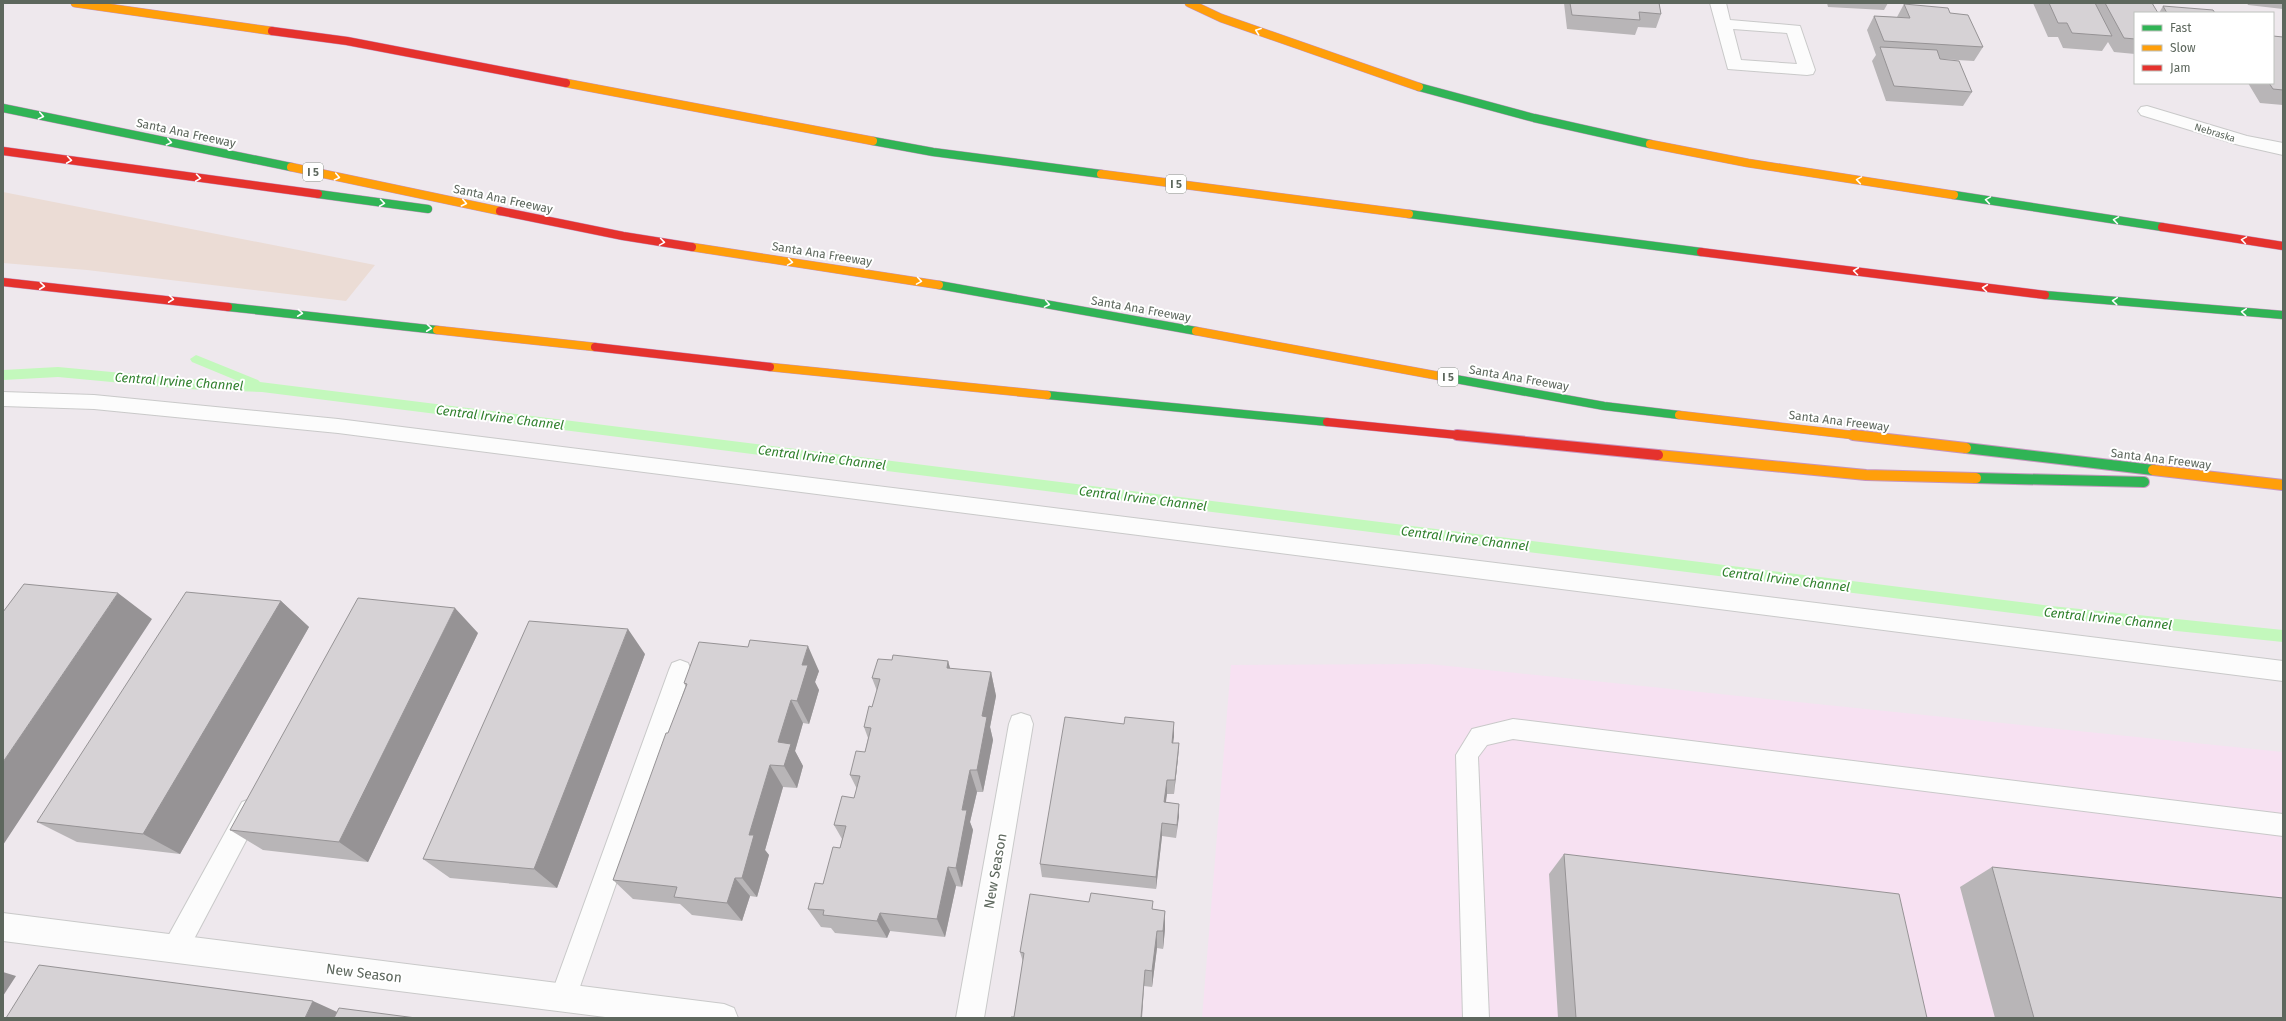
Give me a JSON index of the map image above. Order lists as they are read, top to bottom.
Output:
{
  "streets": {
    "highway": ["Santa Ana Freeway", "I 5"],
    "street": ["Nebraska", "New Season"]
  },
  "water": ["Central Irvine Channel"],
  "legend": ["Fast", "Slow", "Jam"]
}
